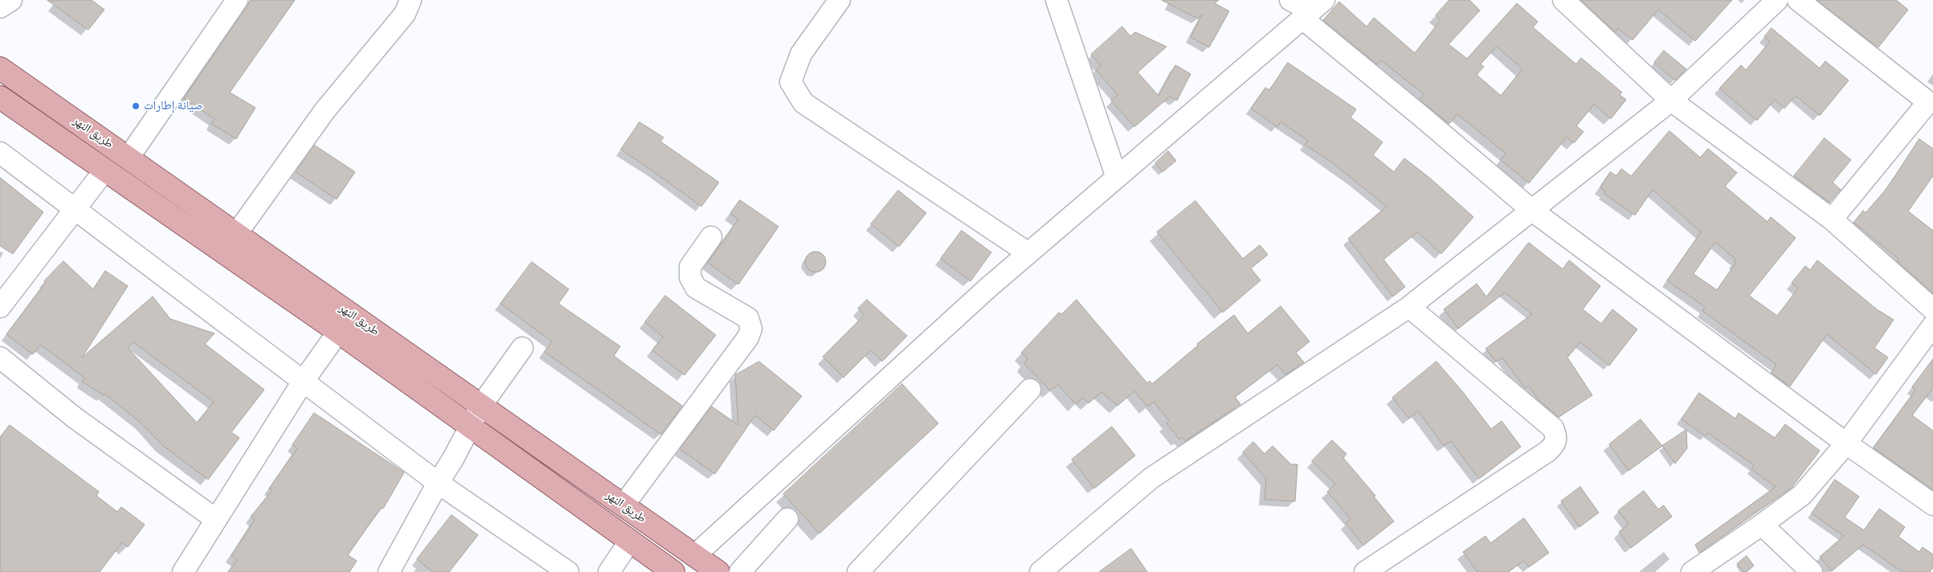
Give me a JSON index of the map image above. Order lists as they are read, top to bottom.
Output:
{
  "streets": {
    "main road": ["طريق النهر"]
  },
  "places": ["صيانة إطارات"]
}
